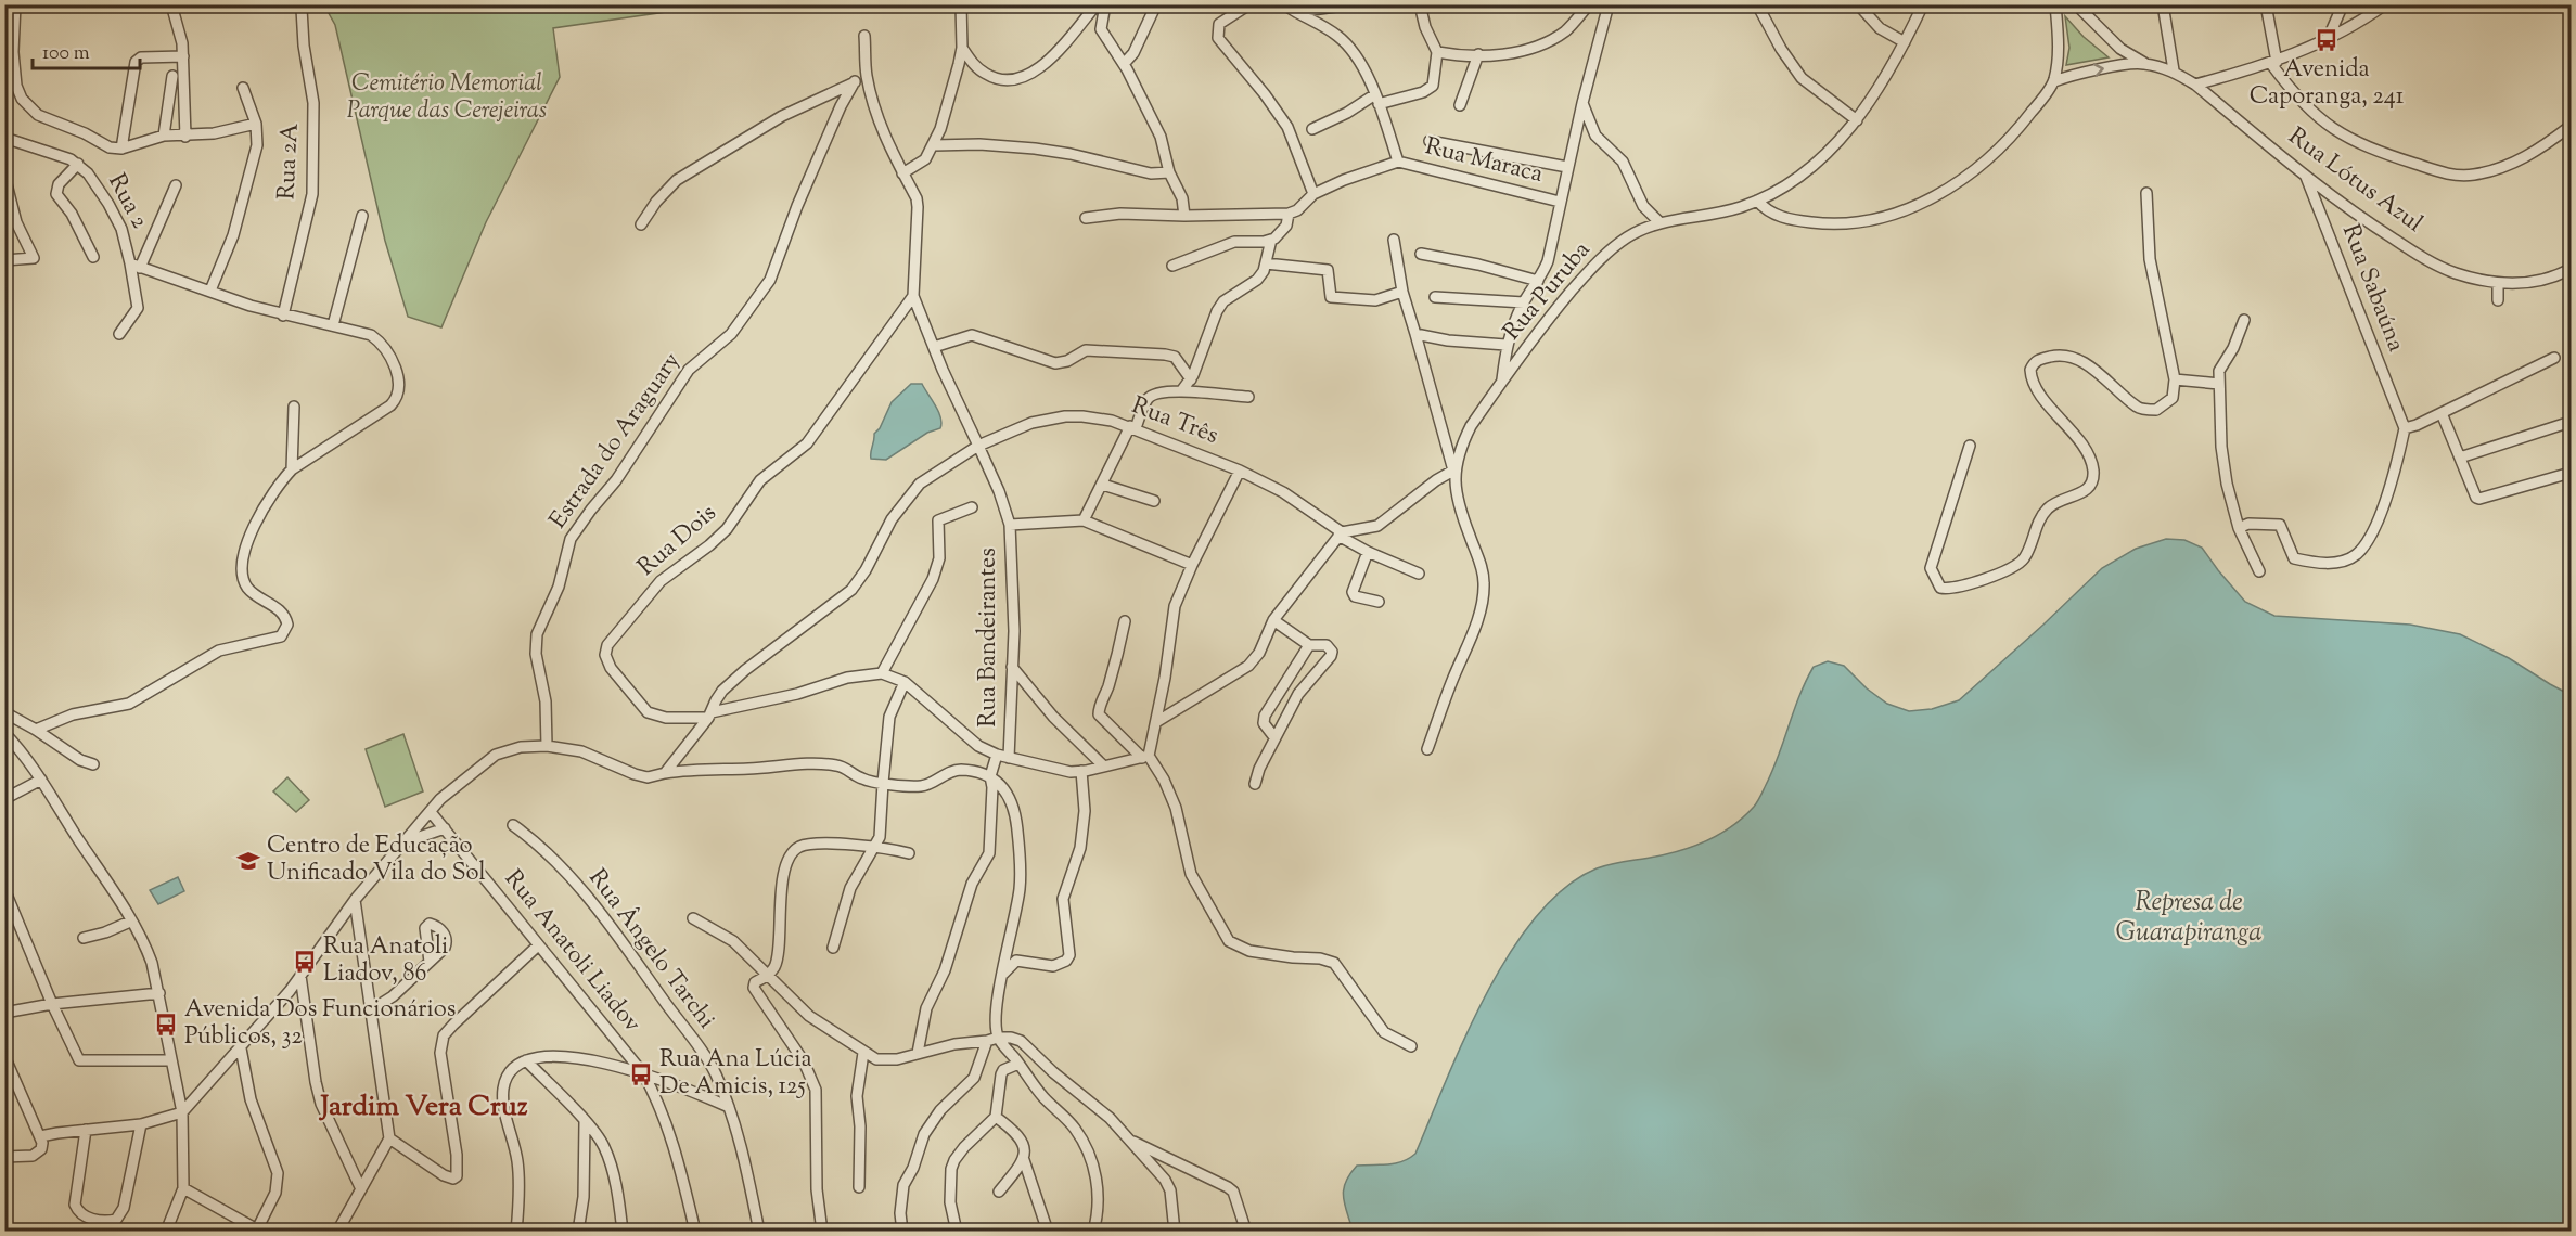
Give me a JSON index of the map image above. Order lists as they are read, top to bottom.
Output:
{
  "streets": {
    "street": [
      "Rua 2A",
      "Rua Maraca",
      "Rua Lótus Azul",
      "Rua 2",
      "Rua Sabaúna",
      "Rua Puruba",
      "Rua Três",
      "Estrada do Araguary",
      "Rua Dois",
      "Rua Bandeirantes",
      "Rua Ângelo Tarchi",
      "Rua Anatoli Liadov"
    ]
  },
  "crossings": [
    ["Rua Lótus Azul", "Rua Sabaúna"],
    ["Rua Três", "Rua Dois"],
    ["Rua Três", "Rua Bandeirantes"],
    ["Rua Dois", "Rua Bandeirantes"]
  ],
  "districts": ["Jardim Vera Cruz"],
  "water": ["Represa de Guarapiranga"],
  "parks": ["Cemitério Memorial Parque das Cerejeiras"],
  "places": {
    "bus stop": [
      "Avenida Caporanga, 241",
      "Rua Anatoli Liadov, 86",
      "Avenida Dos Funcionários Públicos, 32",
      "Rua Ana Lúcia De Amicis, 125"
    ],
    "school or university": ["Centro de Educação Unificado Vila do Sol"]
  },
  "scale_bar": "100 m"
}
